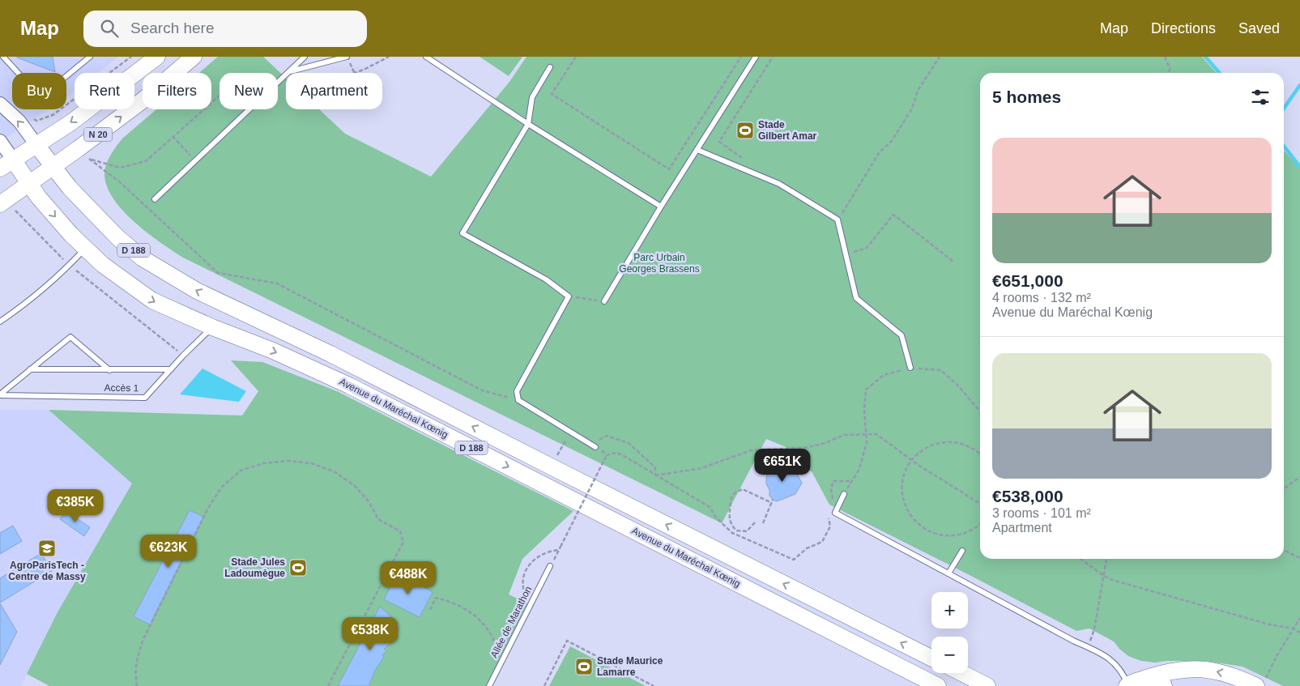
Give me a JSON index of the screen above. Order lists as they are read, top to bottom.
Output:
{
  "streets": {
    "main road": ["N 20", "D 188", "Avenue du Maréchal Kœnig"],
    "lane": ["Accès 1", "Allée de Marathon"]
  },
  "crossings": [
    ["N 20", "Avenue du Maréchal Kœnig"],
    ["Accès 1", "Avenue du Maréchal Kœnig"]
  ],
  "parks": ["Parc Urbain Georges Brassens"],
  "places": {
    "sports": ["Stade Gilbert Amar", "Stade Jules Ladoumègue", "Stade Maurice Lamarre"],
    "school or university": ["AgroParisTech - Centre de Massy"]
  },
  "page": {
    "header": "Map",
    "search": "Search here",
    "nav": ["Map", "Directions", "Saved"],
    "chip": [
      "Buy",
      "Rent",
      "Filters",
      "New",
      "Apartment"
    ],
    "heading": "5 homes",
    "list": [
      {
        "name": "€651,000",
        "note": "4 rooms · 132 m² · Avenue du Maréchal Kœnig"
      },
      {
        "name": "€538,000",
        "note": "3 rooms · 101 m² · Apartment"
      }
    ],
    "price": [
      "€651K",
      "€385K",
      "€623K",
      "€488K",
      "€538K"
    ],
    "map_buttons": ["+", "−"]
  }
}
